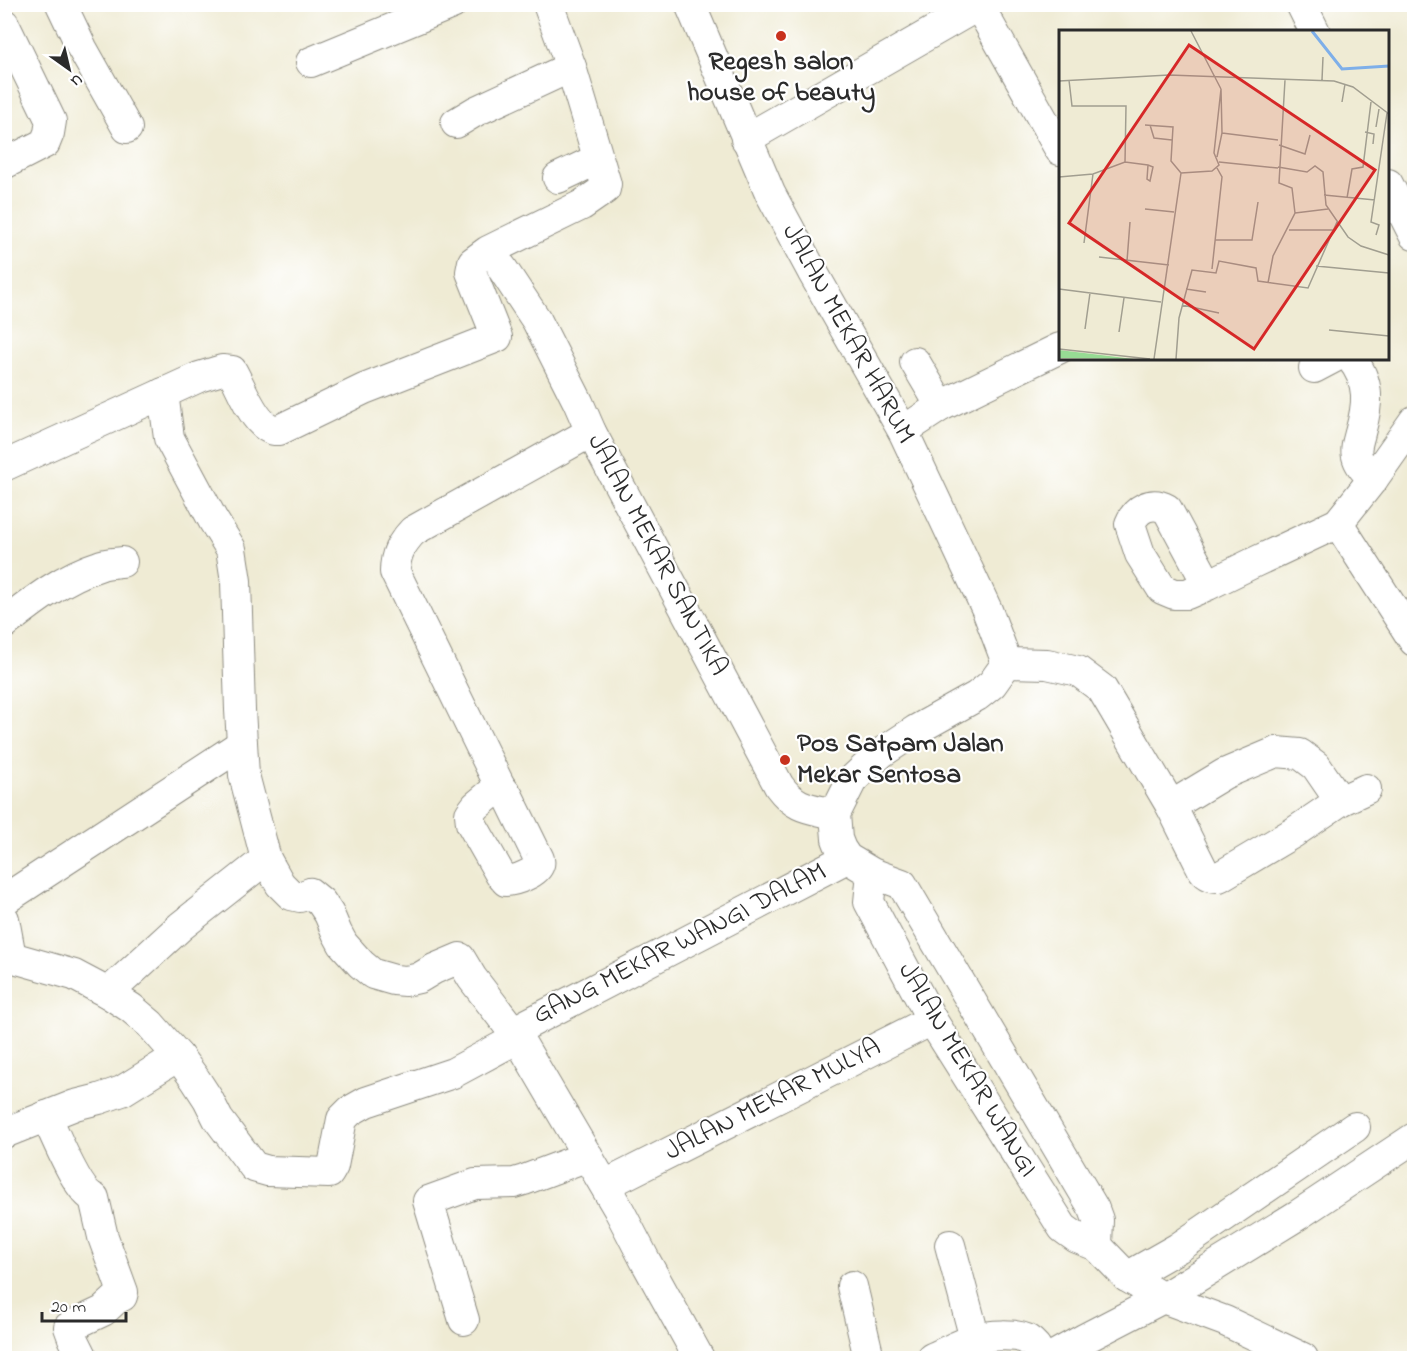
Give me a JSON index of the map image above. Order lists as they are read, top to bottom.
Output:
{
  "streets": {
    "street": [
      "JALAN MEKAR HARUM",
      "JALAN MEKAR SANTIKA",
      "GANG MEKAR WANGI DALAM",
      "JALAN MEKAR WANGI",
      "JALAN MEKAR MULYA"
    ]
  },
  "crossings": [
    ["JALAN MEKAR SANTIKA", "JALAN MEKAR WANGI"],
    ["GANG MEKAR WANGI DALAM", "JALAN MEKAR WANGI"],
    ["JALAN MEKAR WANGI", "JALAN MEKAR MULYA"]
  ],
  "places": ["Regesh salon house of beauty", "Pos Satpam Jalan Mekar Sentosa"],
  "scale_bar": "20 m",
  "north": "bottom right"
}
